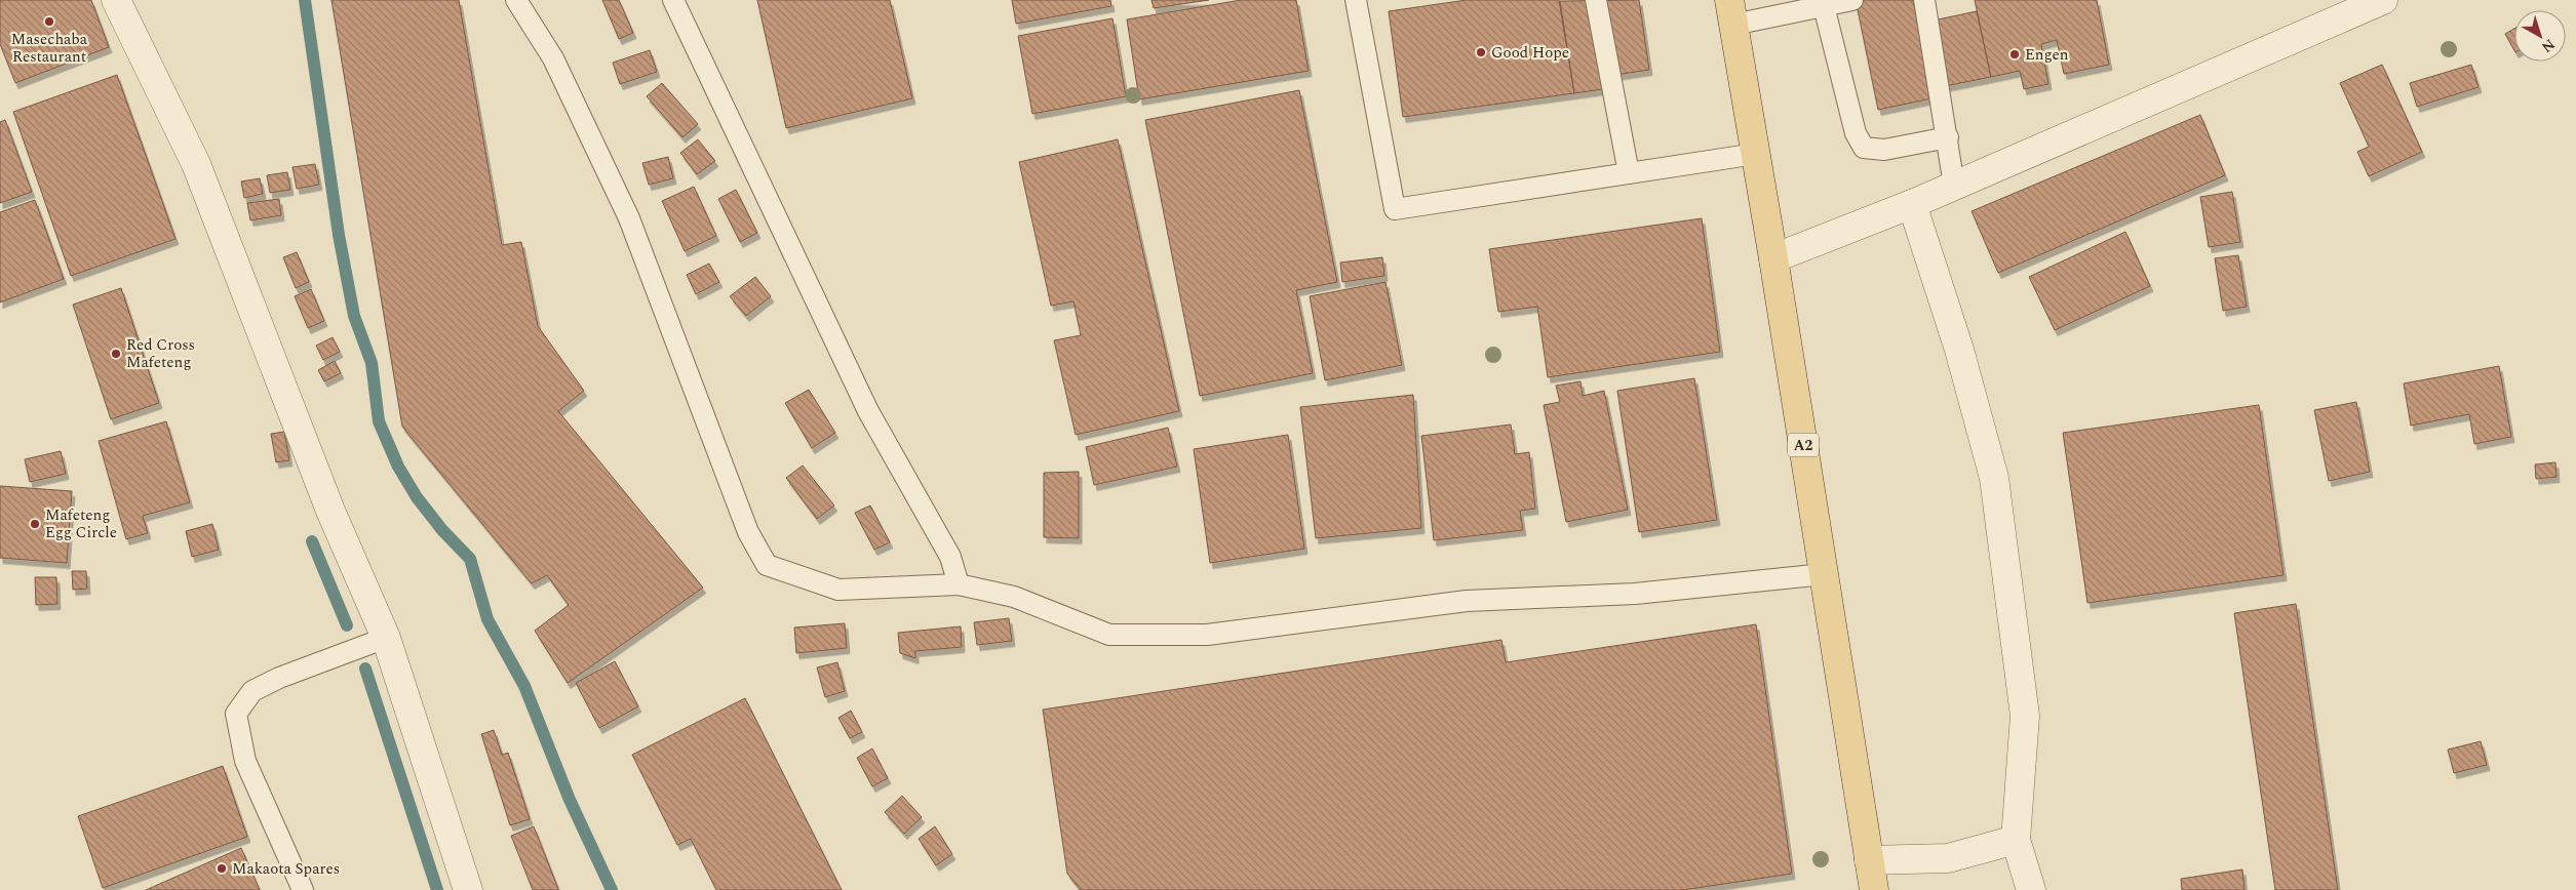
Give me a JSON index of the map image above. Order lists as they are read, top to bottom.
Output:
{
  "streets": {
    "main road": ["A2"]
  },
  "places": [
    "Masechaba Restaurant",
    "Good Hope",
    "Engen",
    "Red Cross Mafeteng",
    "Mafeteng Egg Circle",
    "Makaota Spares"
  ],
  "north": "bottom right"
}
